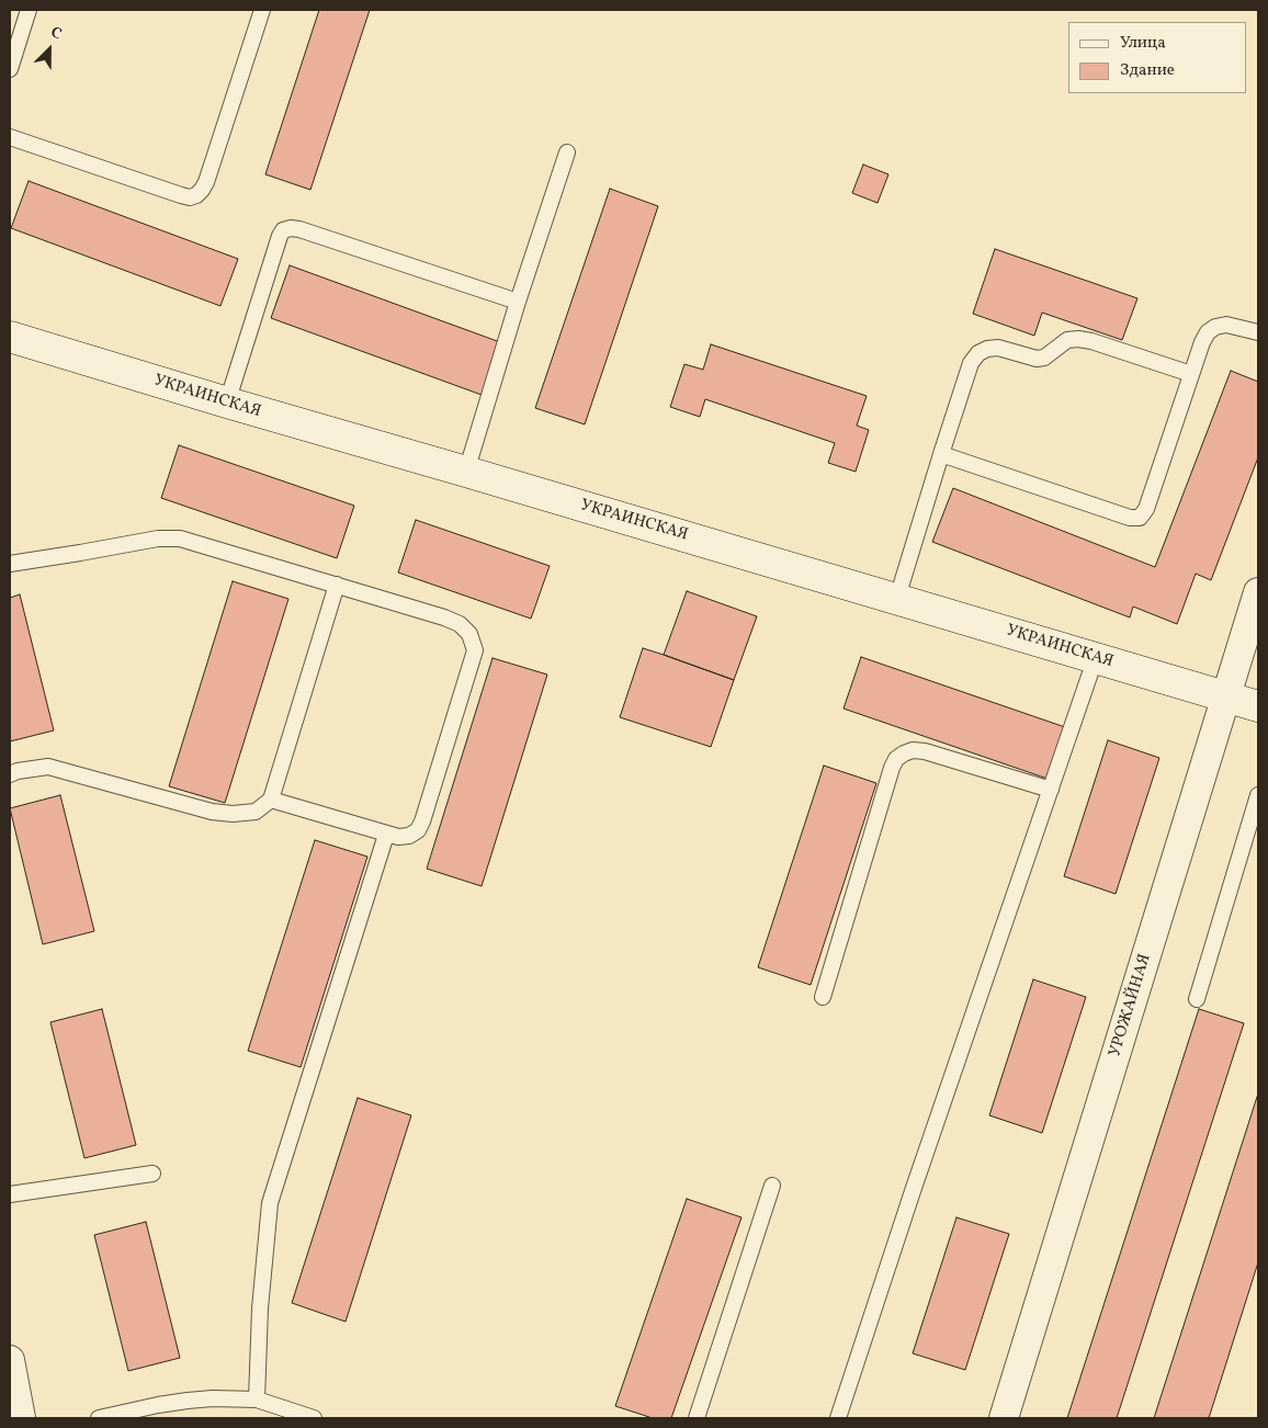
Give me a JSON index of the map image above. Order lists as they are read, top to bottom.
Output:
{
  "streets": {
    "street": ["УКРАИНСКАЯ", "УРОЖАЙНАЯ"]
  },
  "crossings": [
    ["УКРАИНСКАЯ", "УРОЖАЙНАЯ"]
  ],
  "legend": ["Улица", "Здание"],
  "north": "top right"
}
